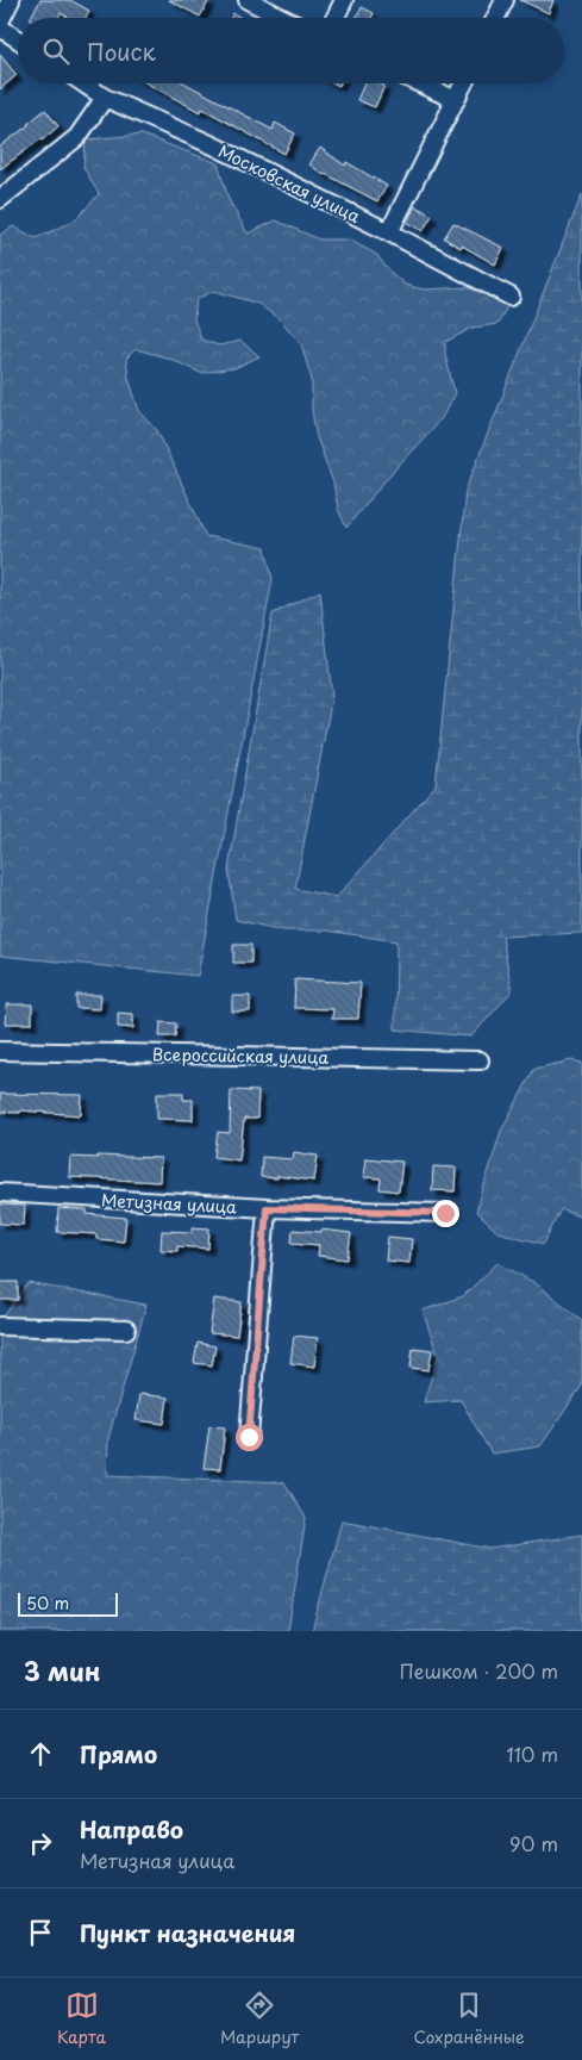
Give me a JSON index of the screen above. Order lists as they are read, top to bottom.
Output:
{
  "streets": {
    "street": ["Московская улица", "Всероссийская улица", "Метизная улица"]
  },
  "scale_bar": "50 m",
  "page": {
    "search": "Поиск",
    "scale": "50 m",
    "heading": ["3 мин", "Пешком · 200 m"],
    "list": [
      ["Прямо", "110 m"],
      ["Направо", "Метизная улица", "90 m"],
      "Пункт назначения"
    ],
    "nav": ["Карта", "Маршрут", "Сохранённые"]
  }
}
